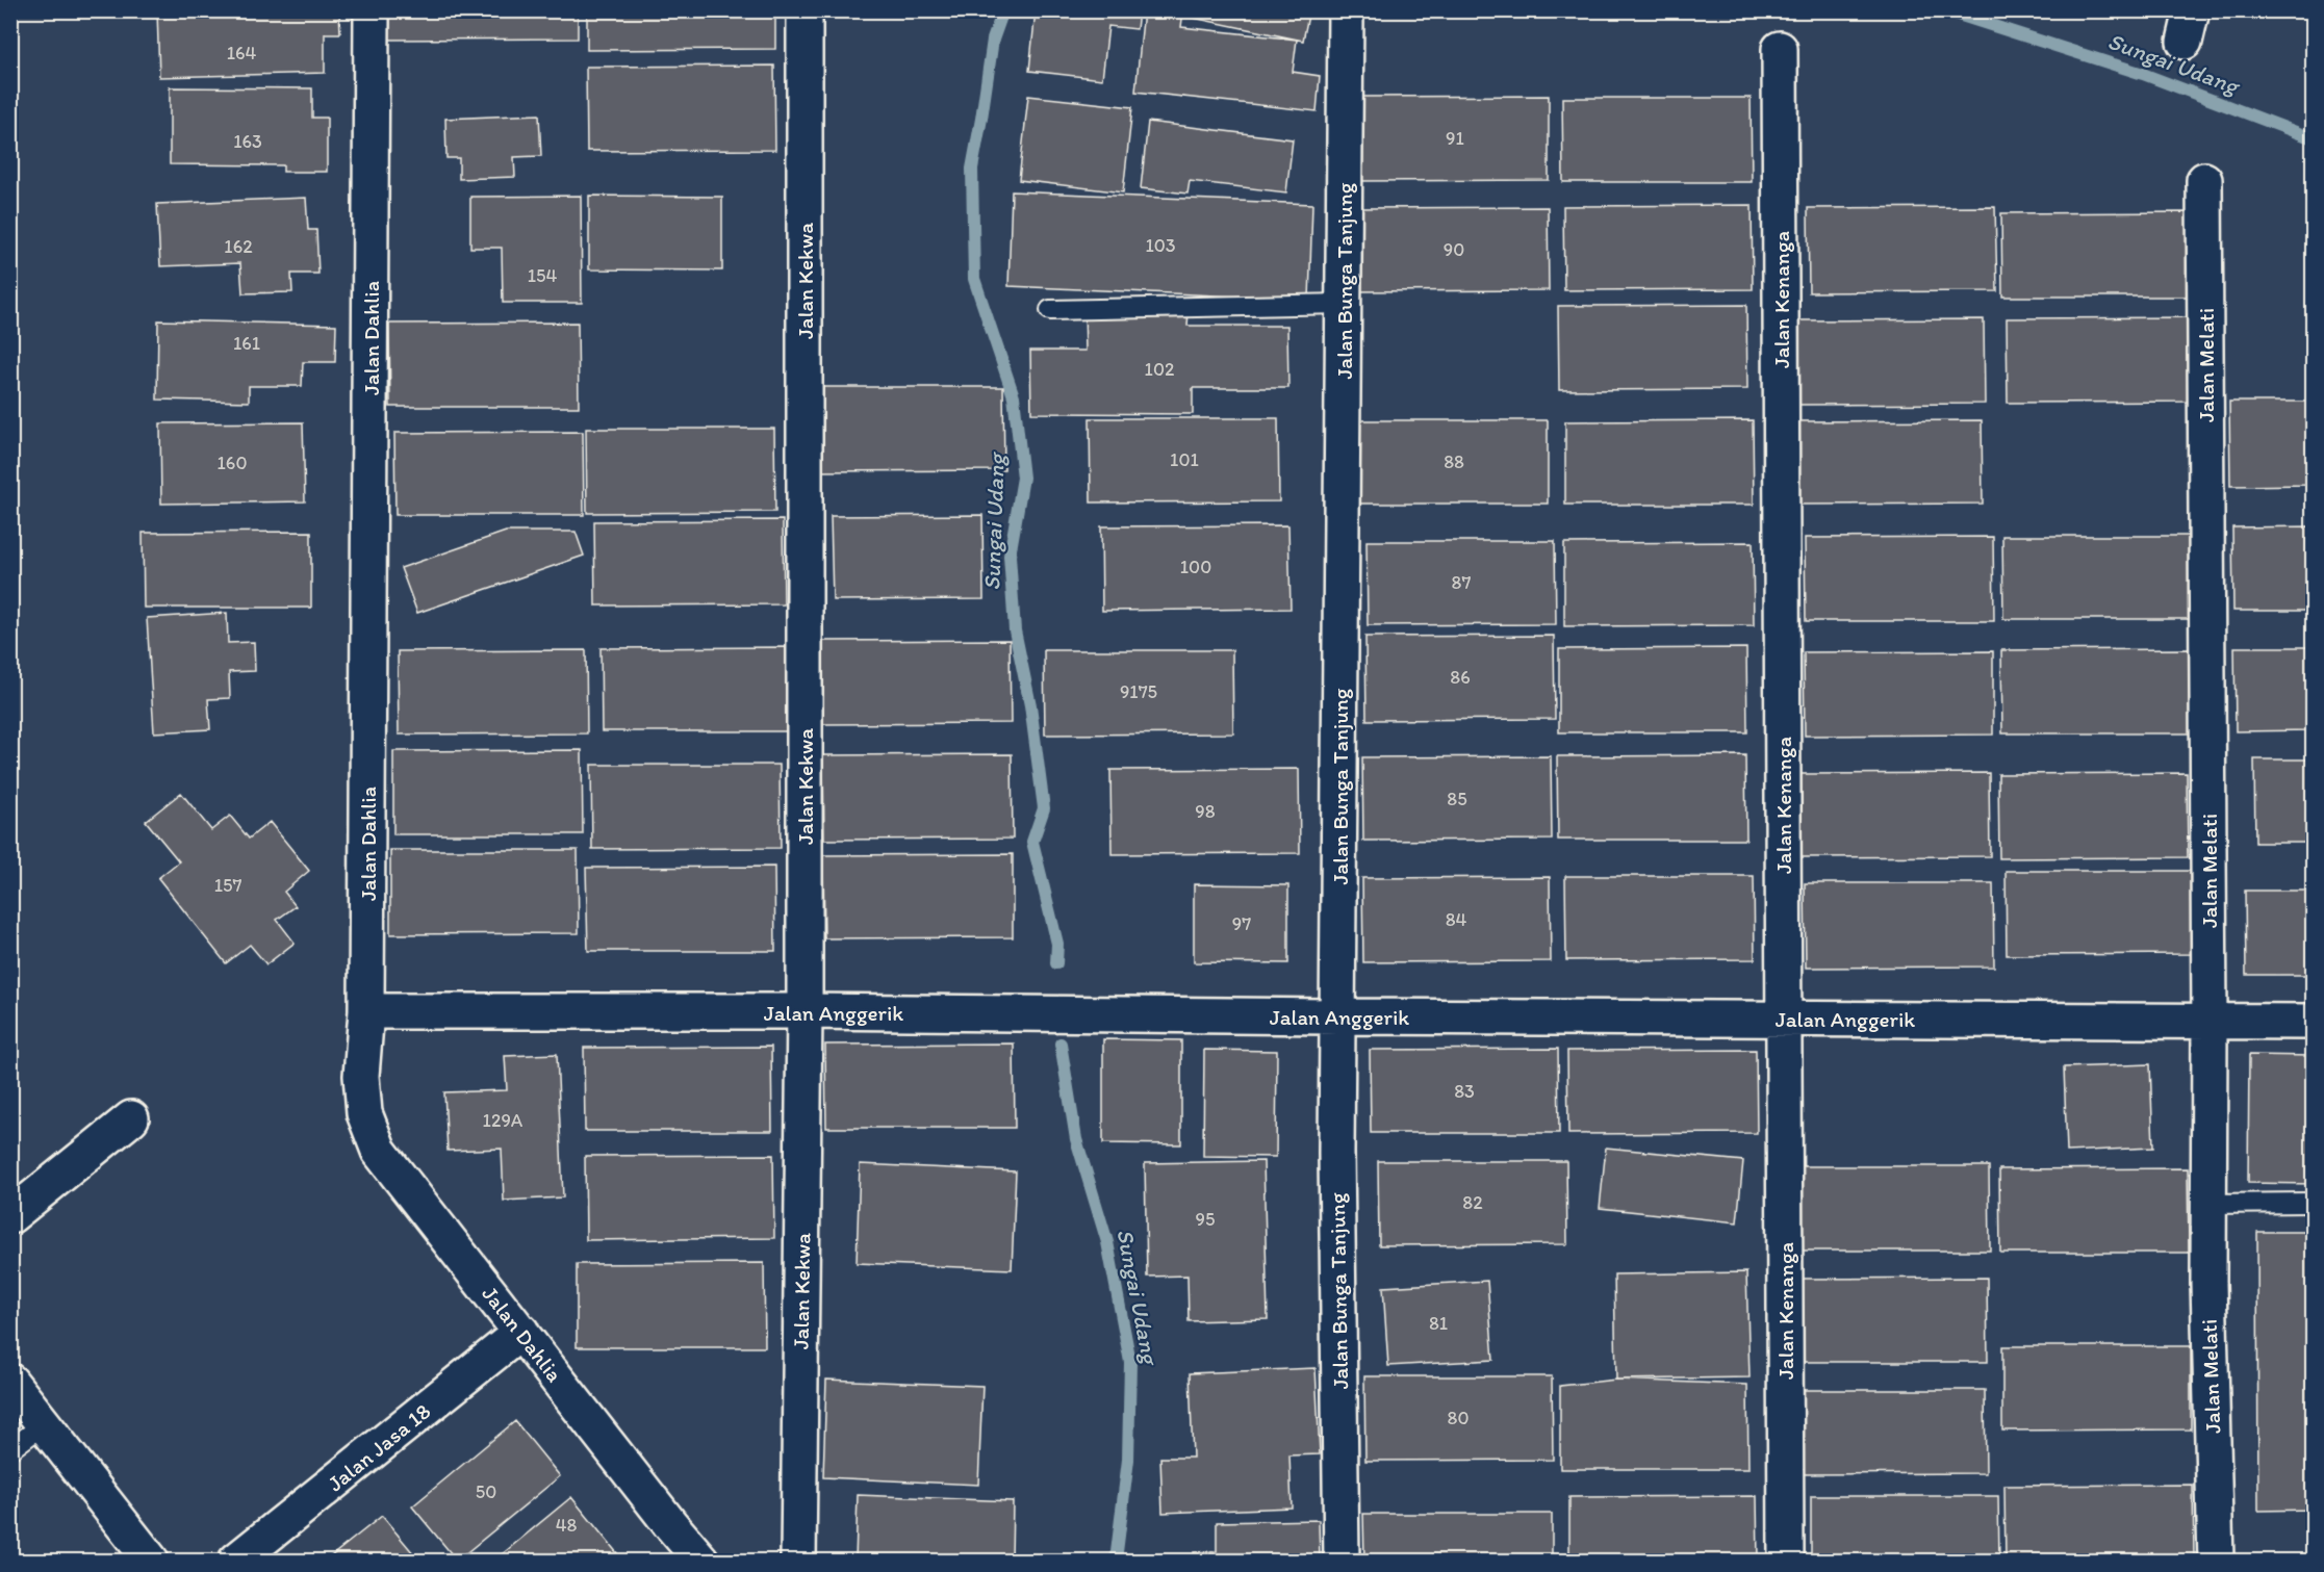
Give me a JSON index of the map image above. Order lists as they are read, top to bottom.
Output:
{
  "streets": {
    "street": [
      "Jalan Kekwa",
      "Jalan Bunga Tanjung",
      "Jalan Kenanga",
      "Jalan Dahlia",
      "Jalan Melati",
      "Jalan Anggerik",
      "Jalan Jasa 18"
    ]
  },
  "crossings": [
    ["Jalan Kekwa", "Jalan Anggerik"],
    ["Jalan Bunga Tanjung", "Jalan Anggerik"],
    ["Jalan Kenanga", "Jalan Anggerik"],
    ["Jalan Dahlia", "Jalan Anggerik"],
    ["Jalan Dahlia", "Jalan Jasa 18"],
    ["Jalan Melati", "Jalan Anggerik"]
  ],
  "water": ["Sungai Udang"],
  "house_numbers": [
    "164",
    "91",
    "163",
    "103",
    "162",
    "90",
    "154",
    "161",
    "102",
    "101",
    "88",
    "160",
    "100",
    "87",
    "86",
    "9175",
    "85",
    "98",
    "157",
    "84",
    "97",
    "83",
    "129A",
    "82",
    "95",
    "81",
    "80",
    "50",
    "48"
  ]
}
